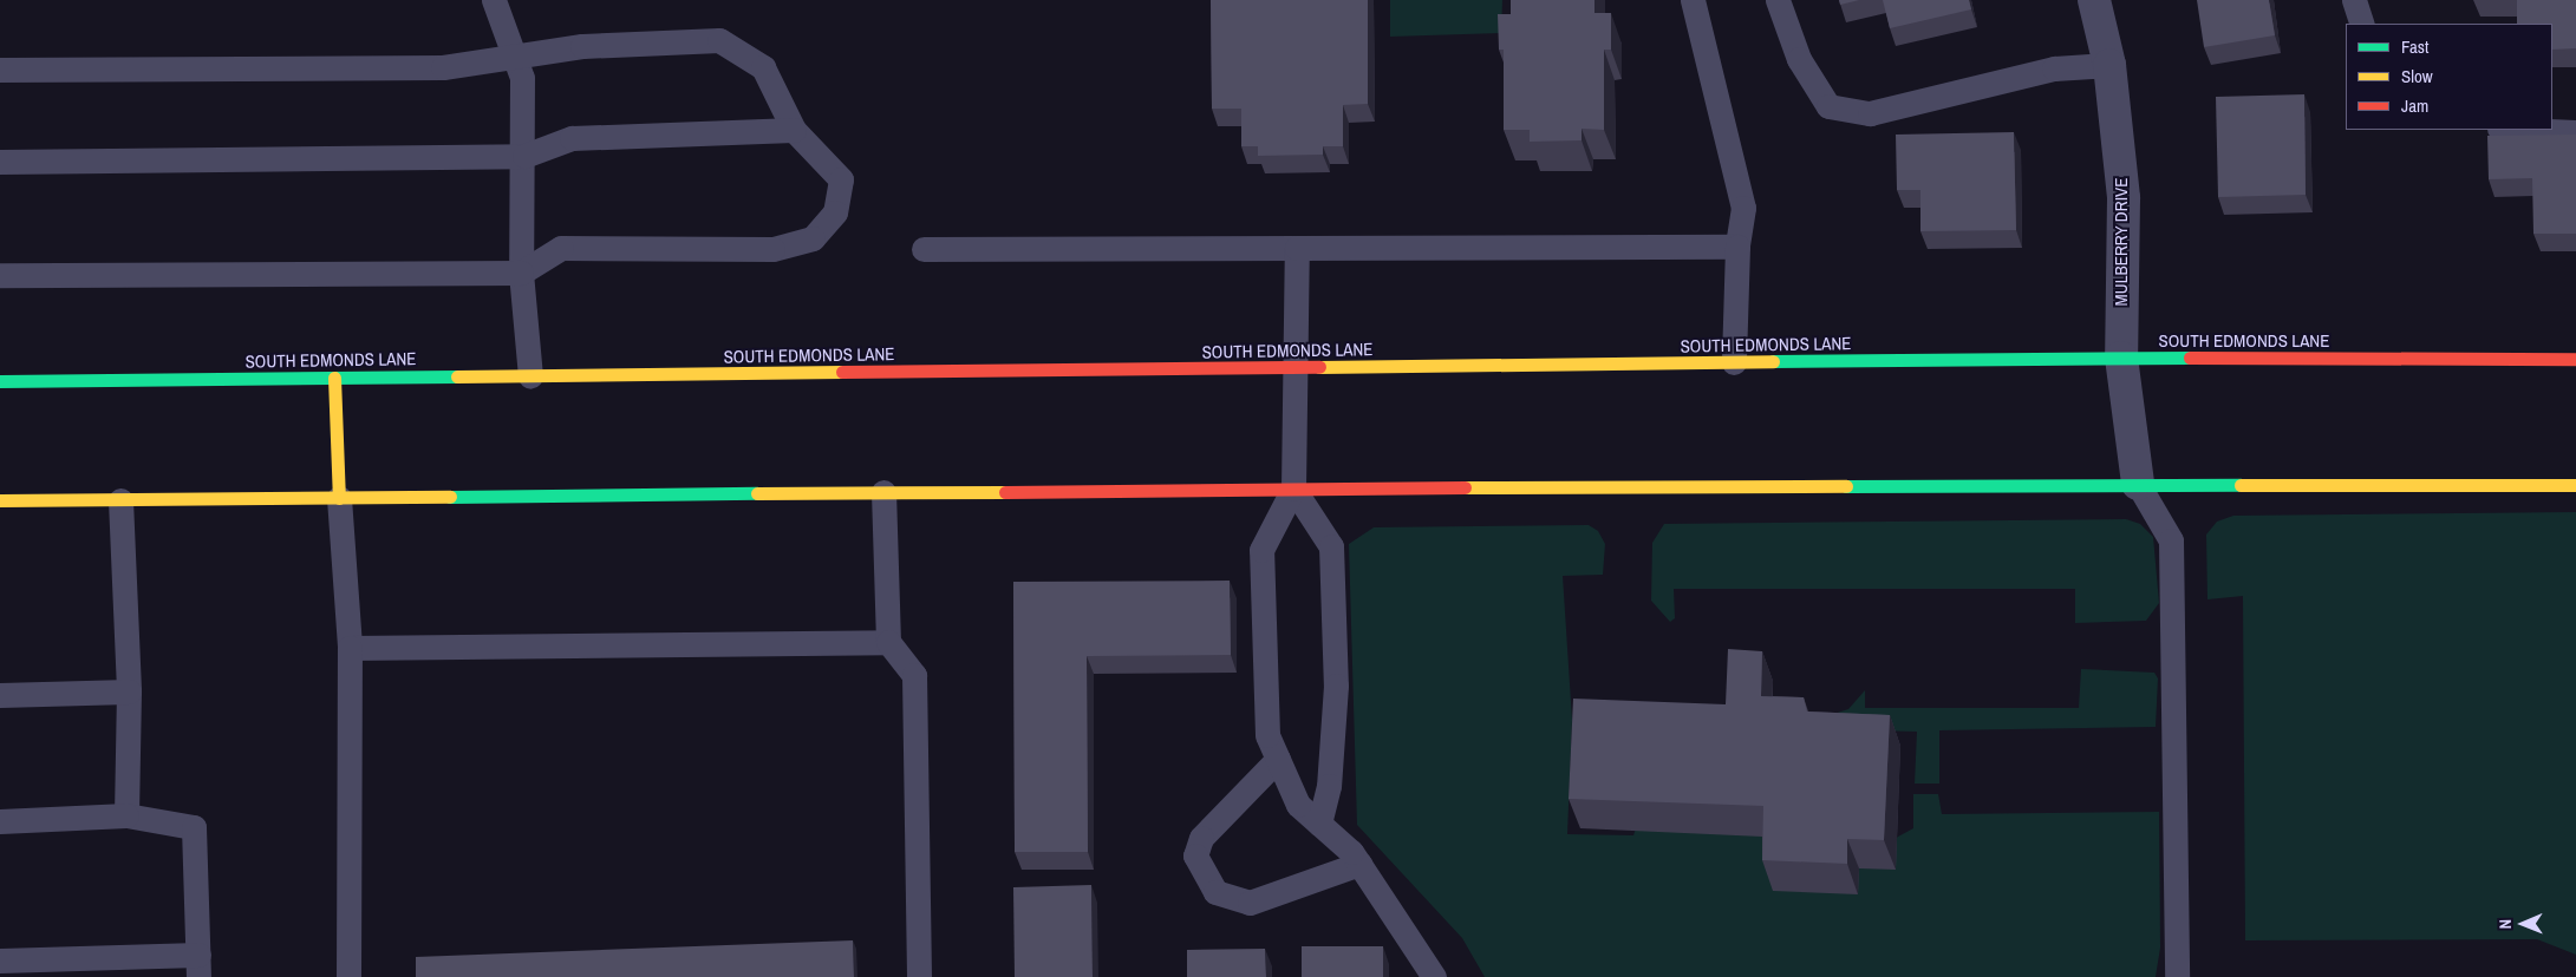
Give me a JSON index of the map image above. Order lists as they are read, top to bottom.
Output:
{
  "streets": {
    "main road": ["SOUTH EDMONDS LANE"],
    "street": ["MULBERRY DRIVE"]
  },
  "crossings": [
    ["MULBERRY DRIVE", "SOUTH EDMONDS LANE"]
  ],
  "legend": ["Fast", "Slow", "Jam"],
  "north": "left"
}
